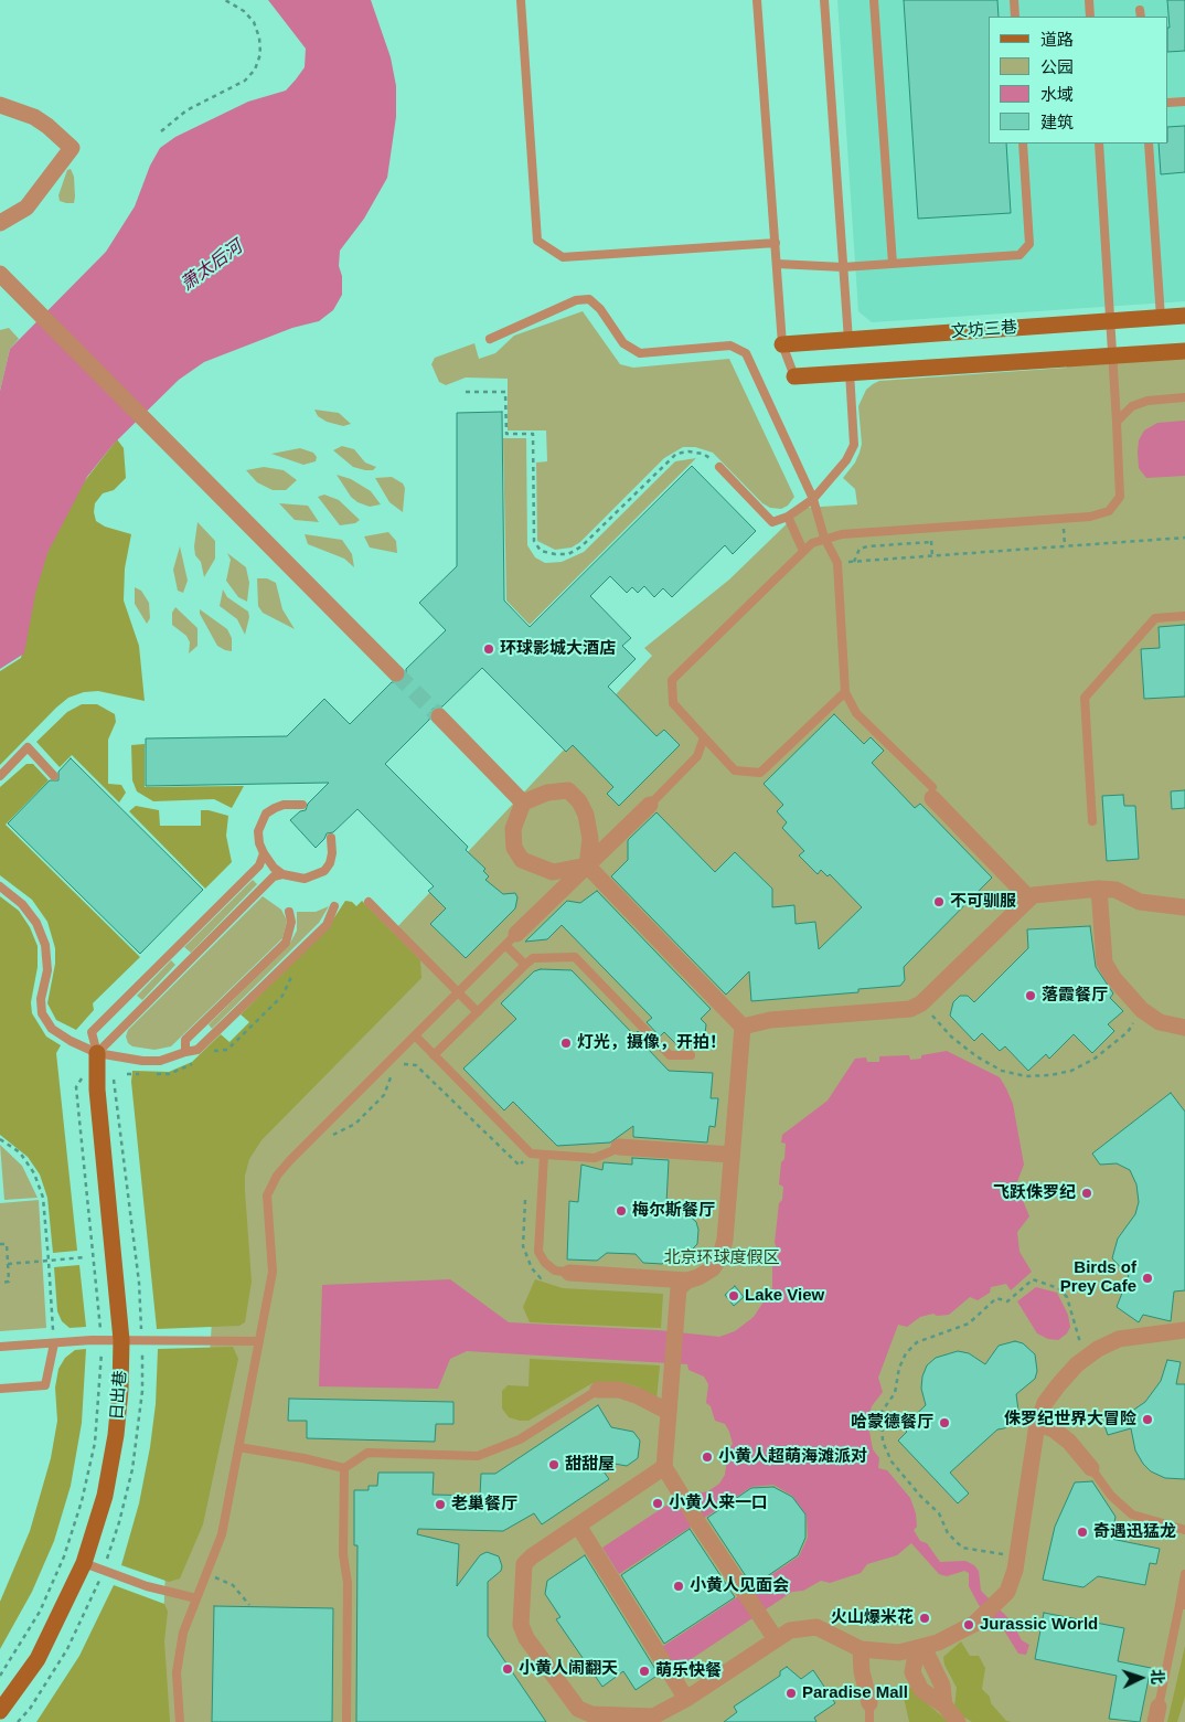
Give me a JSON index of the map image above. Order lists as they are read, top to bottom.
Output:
{
  "streets": {
    "main road": ["文坊三巷", "日出巷"]
  },
  "water": ["萧太后河"],
  "parks": ["北京环球度假区"],
  "places": [
    "环球影城大酒店",
    "不可驯服",
    "落霞餐厅",
    "灯光，摄像，开拍！",
    "飞跃侏罗纪",
    "梅尔斯餐厅",
    "Birds of Prey Cafe",
    "Lake View",
    "侏罗纪世界大冒险",
    "哈蒙德餐厅",
    "小黄人超萌海滩派对",
    "甜甜屋",
    "小黄人来一口",
    "老巢餐厅",
    "奇遇迅猛龙",
    "小黄人见面会",
    "火山爆米花",
    "Jurassic World",
    "小黄人闹翻天",
    "萌乐快餐",
    "Paradise Mall"
  ],
  "legend": [
    "道路",
    "公园",
    "水域",
    "建筑"
  ],
  "north": "right"
}
